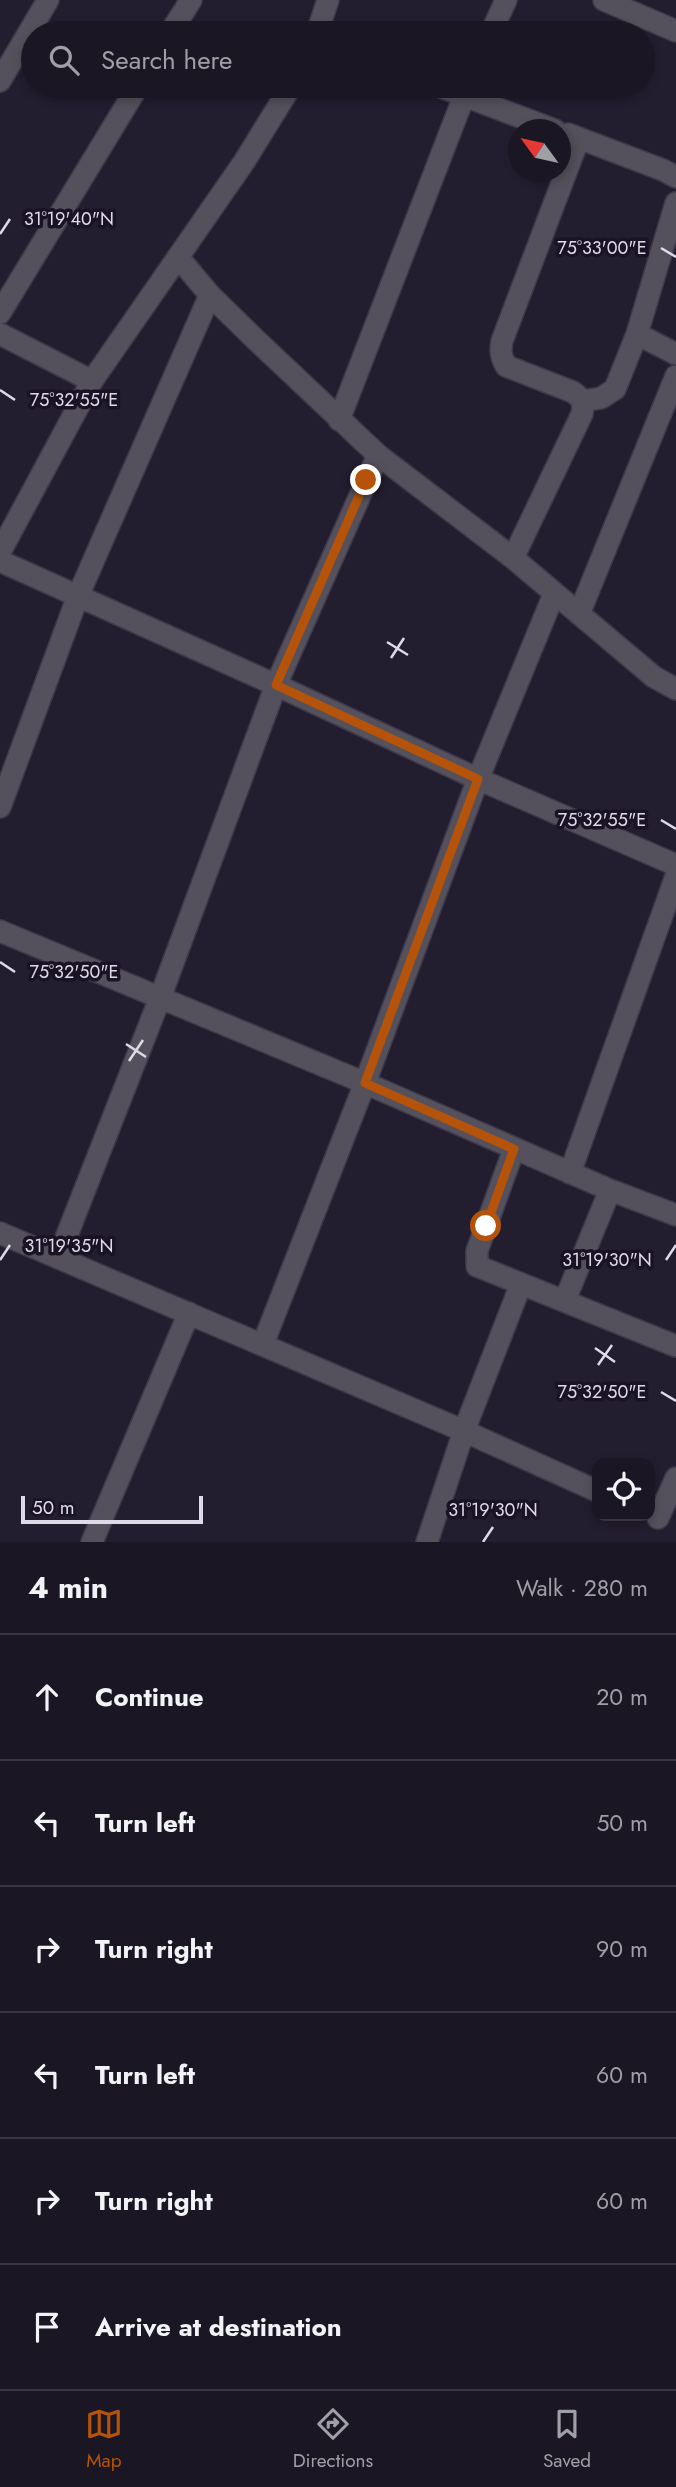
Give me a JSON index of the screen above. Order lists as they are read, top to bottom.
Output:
{
  "scale_bar": "50 m",
  "north": "top left",
  "page": {
    "search": "Search here",
    "scale": "50 m",
    "heading": ["4 min", "Walk · 280 m"],
    "list": [
      ["Continue", "20 m"],
      ["Turn left", "50 m"],
      ["Turn right", "90 m"],
      ["Turn left", "60 m"],
      ["Turn right", "60 m"],
      "Arrive at destination"
    ],
    "nav": ["Map", "Directions", "Saved"]
  },
  "coordinates": [
    "31°19'40\"N",
    "75°33'00\"E",
    "75°32'55\"E",
    "75°32'50\"E",
    "31°19'35\"N",
    "31°19'30\"N"
  ]
}
